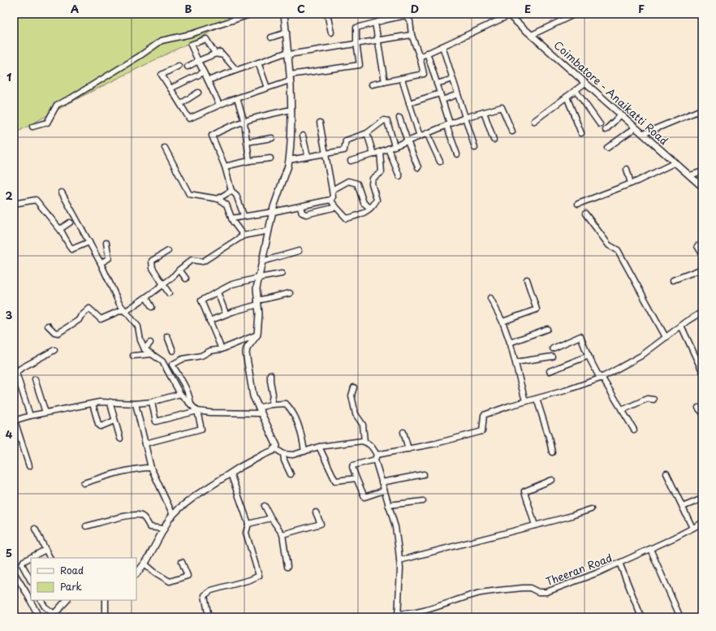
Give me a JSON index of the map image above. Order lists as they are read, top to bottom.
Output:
{
  "streets": {
    "main road": ["Coimbatore - Anaikatti Road"],
    "street": ["Theeran Road"]
  },
  "legend": ["Road", "Park"],
  "grid": {
    "columns": [
      "A",
      "B",
      "C",
      "D",
      "E",
      "F"
    ],
    "rows": [
      "1",
      "2",
      "3",
      "4",
      "5"
    ]
  }
}
